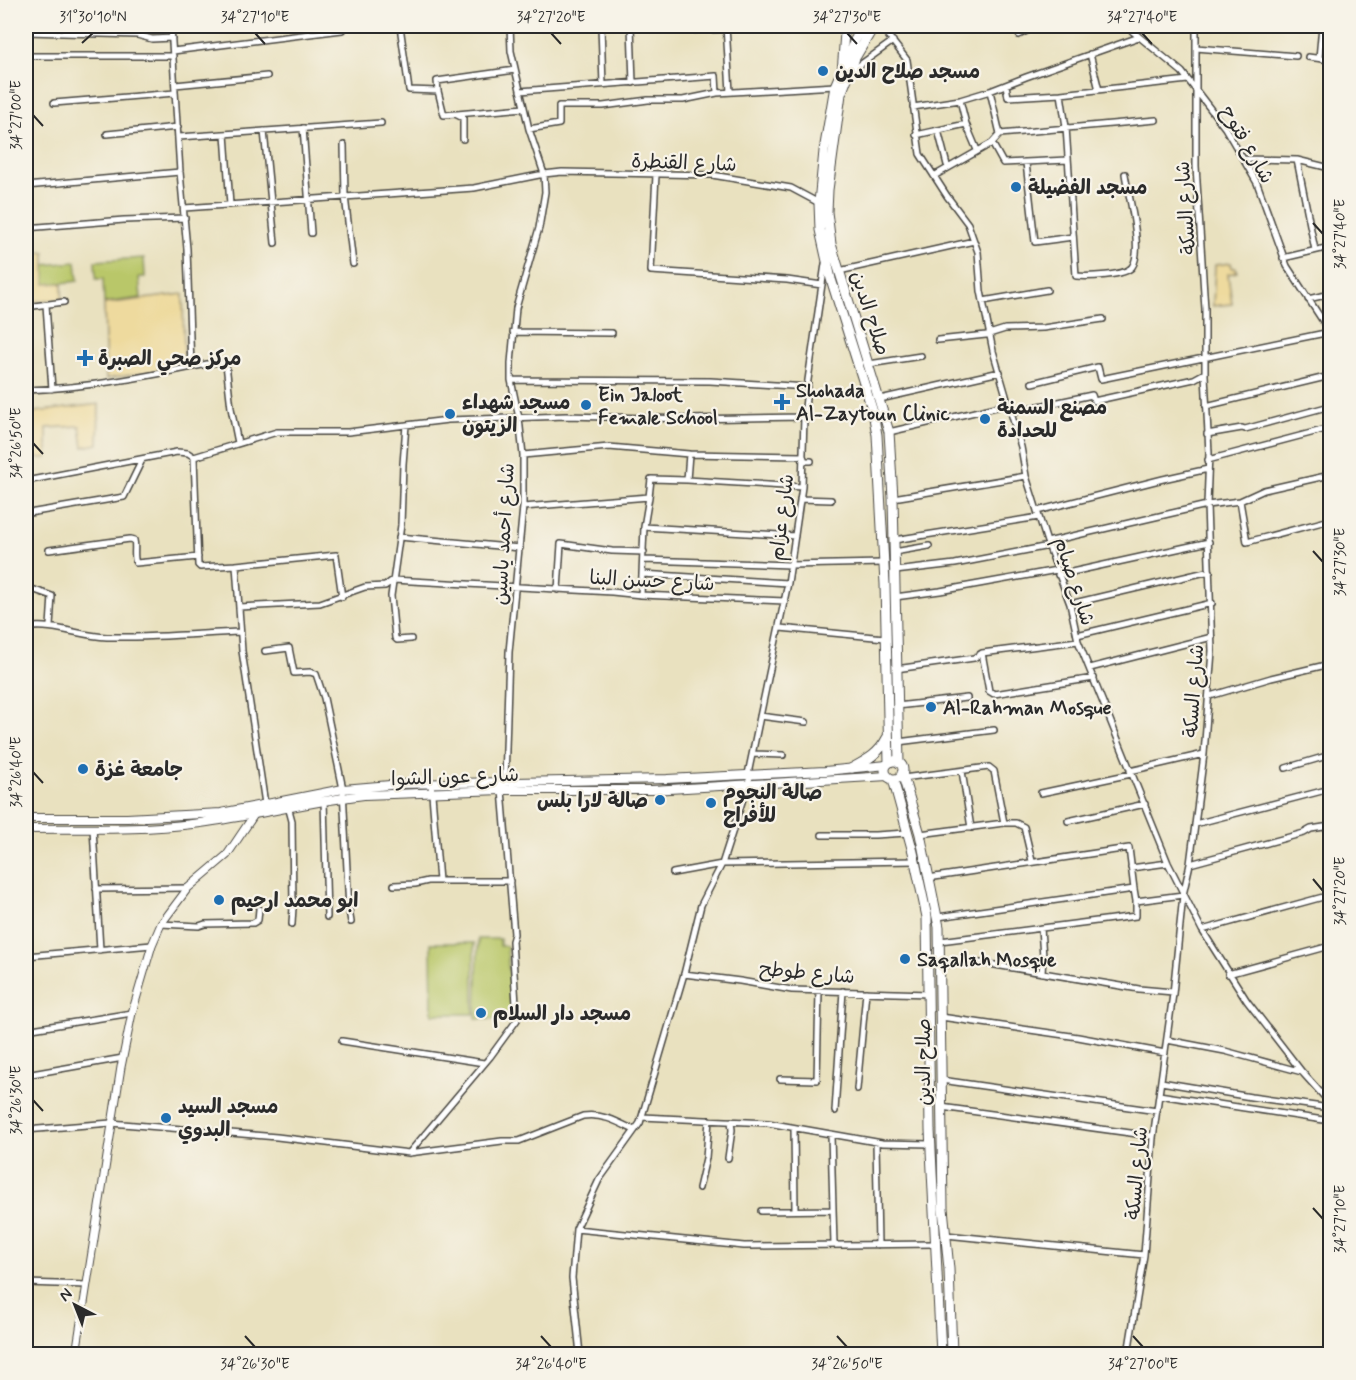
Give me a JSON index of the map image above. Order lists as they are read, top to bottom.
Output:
{
  "streets": {
    "highway": ["صلاح الدين"],
    "main road": ["شارع عون الشوا"],
    "street": [
      "شارع فتوح",
      "شارع القنطرة",
      "شارع السكة",
      "شارع عزام",
      "شارع أحمد ياسين",
      "شارع حسن البنا",
      "شارع صيام",
      "شارع طوطح"
    ]
  },
  "crossings": [
    ["شارع فتوح", "شارع السكة"],
    ["شارع القنطرة", "صلاح الدين"],
    ["شارع القنطرة", "شارع أحمد ياسين"],
    ["شارع السكة", "شارع صيام"],
    ["صلاح الدين", "شارع عزام"],
    ["صلاح الدين", "شارع صيام"],
    ["صلاح الدين", "شارع عون الشوا"],
    ["صلاح الدين", "شارع طوطح"],
    ["شارع عزام", "شارع حسن البنا"],
    ["شارع عزام", "شارع عون الشوا"],
    ["شارع عزام", "شارع طوطح"],
    ["شارع أحمد ياسين", "شارع حسن البنا"],
    ["شارع أحمد ياسين", "شارع عون الشوا"]
  ],
  "places": {
    "other": [
      "مسجد صلاح الدين",
      "مسجد الفضيلة",
      "Ein Jaloot Female School",
      "مسجد شهداء الزيتون",
      "مصنع السمنة للحدادة",
      "Al-Rahman Mosque",
      "جامعة غزة",
      "صالة لارا بلس",
      "صالة النجوم للأفراح",
      "ابو محمد ارحيم",
      "Saqallah Mosque",
      "مسجد دار السلام",
      "مسجد السيد البدوي"
    ],
    "health": ["مركز صحي الصبرة", "Shohada Al-Zaytoun Clinic"]
  },
  "north": "top left",
  "coordinates": [
    "31°30'10\"N",
    "34°27'10\"E",
    "34°27'20\"E",
    "34°27'30\"E",
    "34°27'40\"E",
    "34°27'00\"E",
    "34°26'50\"E",
    "34°26'40\"E",
    "34°26'30\"E"
  ]
}
